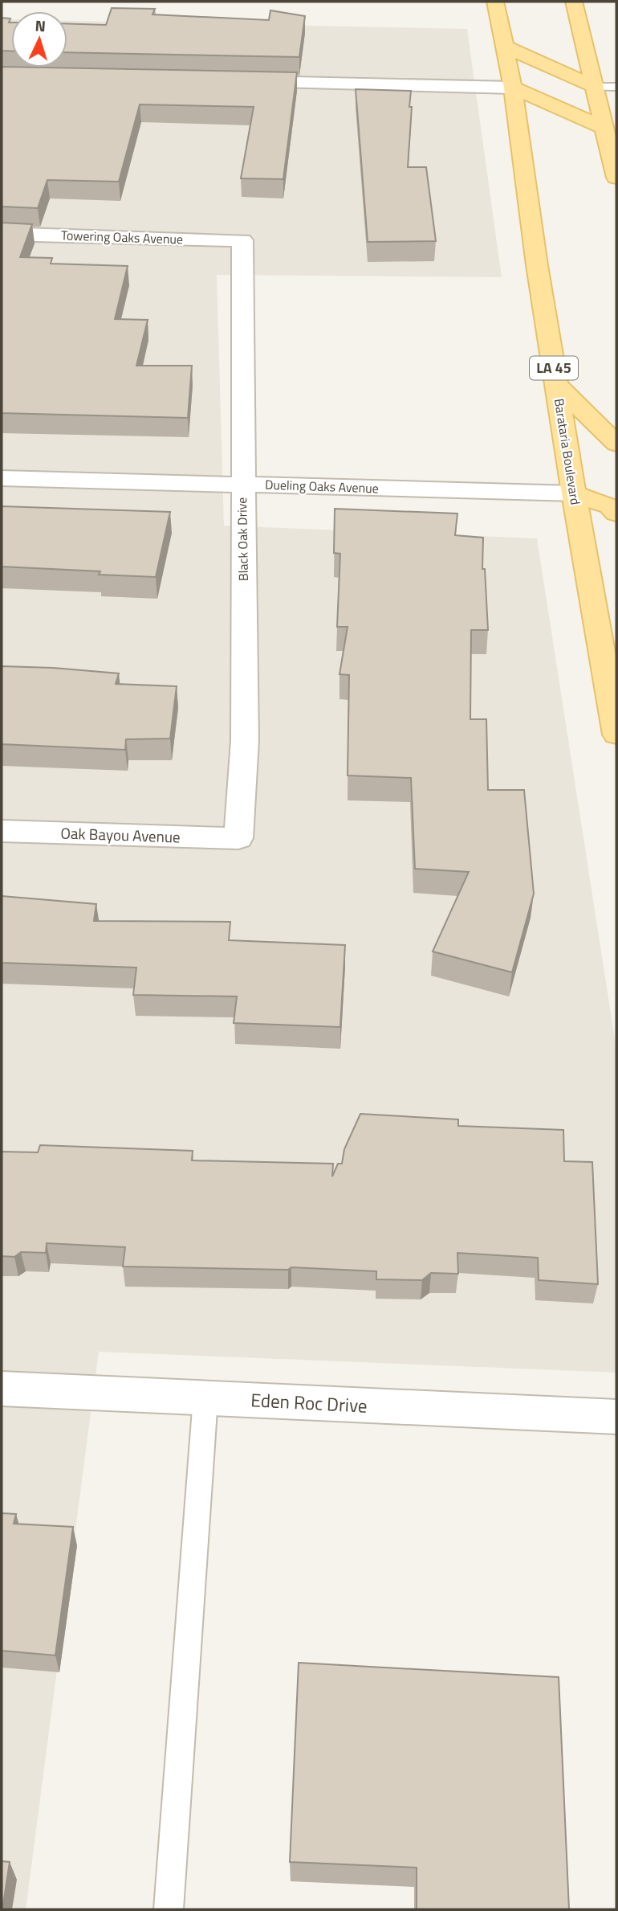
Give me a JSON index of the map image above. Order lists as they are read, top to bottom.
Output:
{
  "streets": {
    "main road": ["LA 45", "Barataria Boulevard"],
    "street": [
      "Towering Oaks Avenue",
      "Dueling Oaks Avenue",
      "Black Oak Drive",
      "Oak Bayou Avenue",
      "Eden Roc Drive"
    ]
  },
  "crossings": [
    ["Towering Oaks Avenue", "Black Oak Drive"],
    ["Barataria Boulevard", "Dueling Oaks Avenue"],
    ["Dueling Oaks Avenue", "Black Oak Drive"],
    ["Black Oak Drive", "Oak Bayou Avenue"]
  ],
  "north": "top"
}
